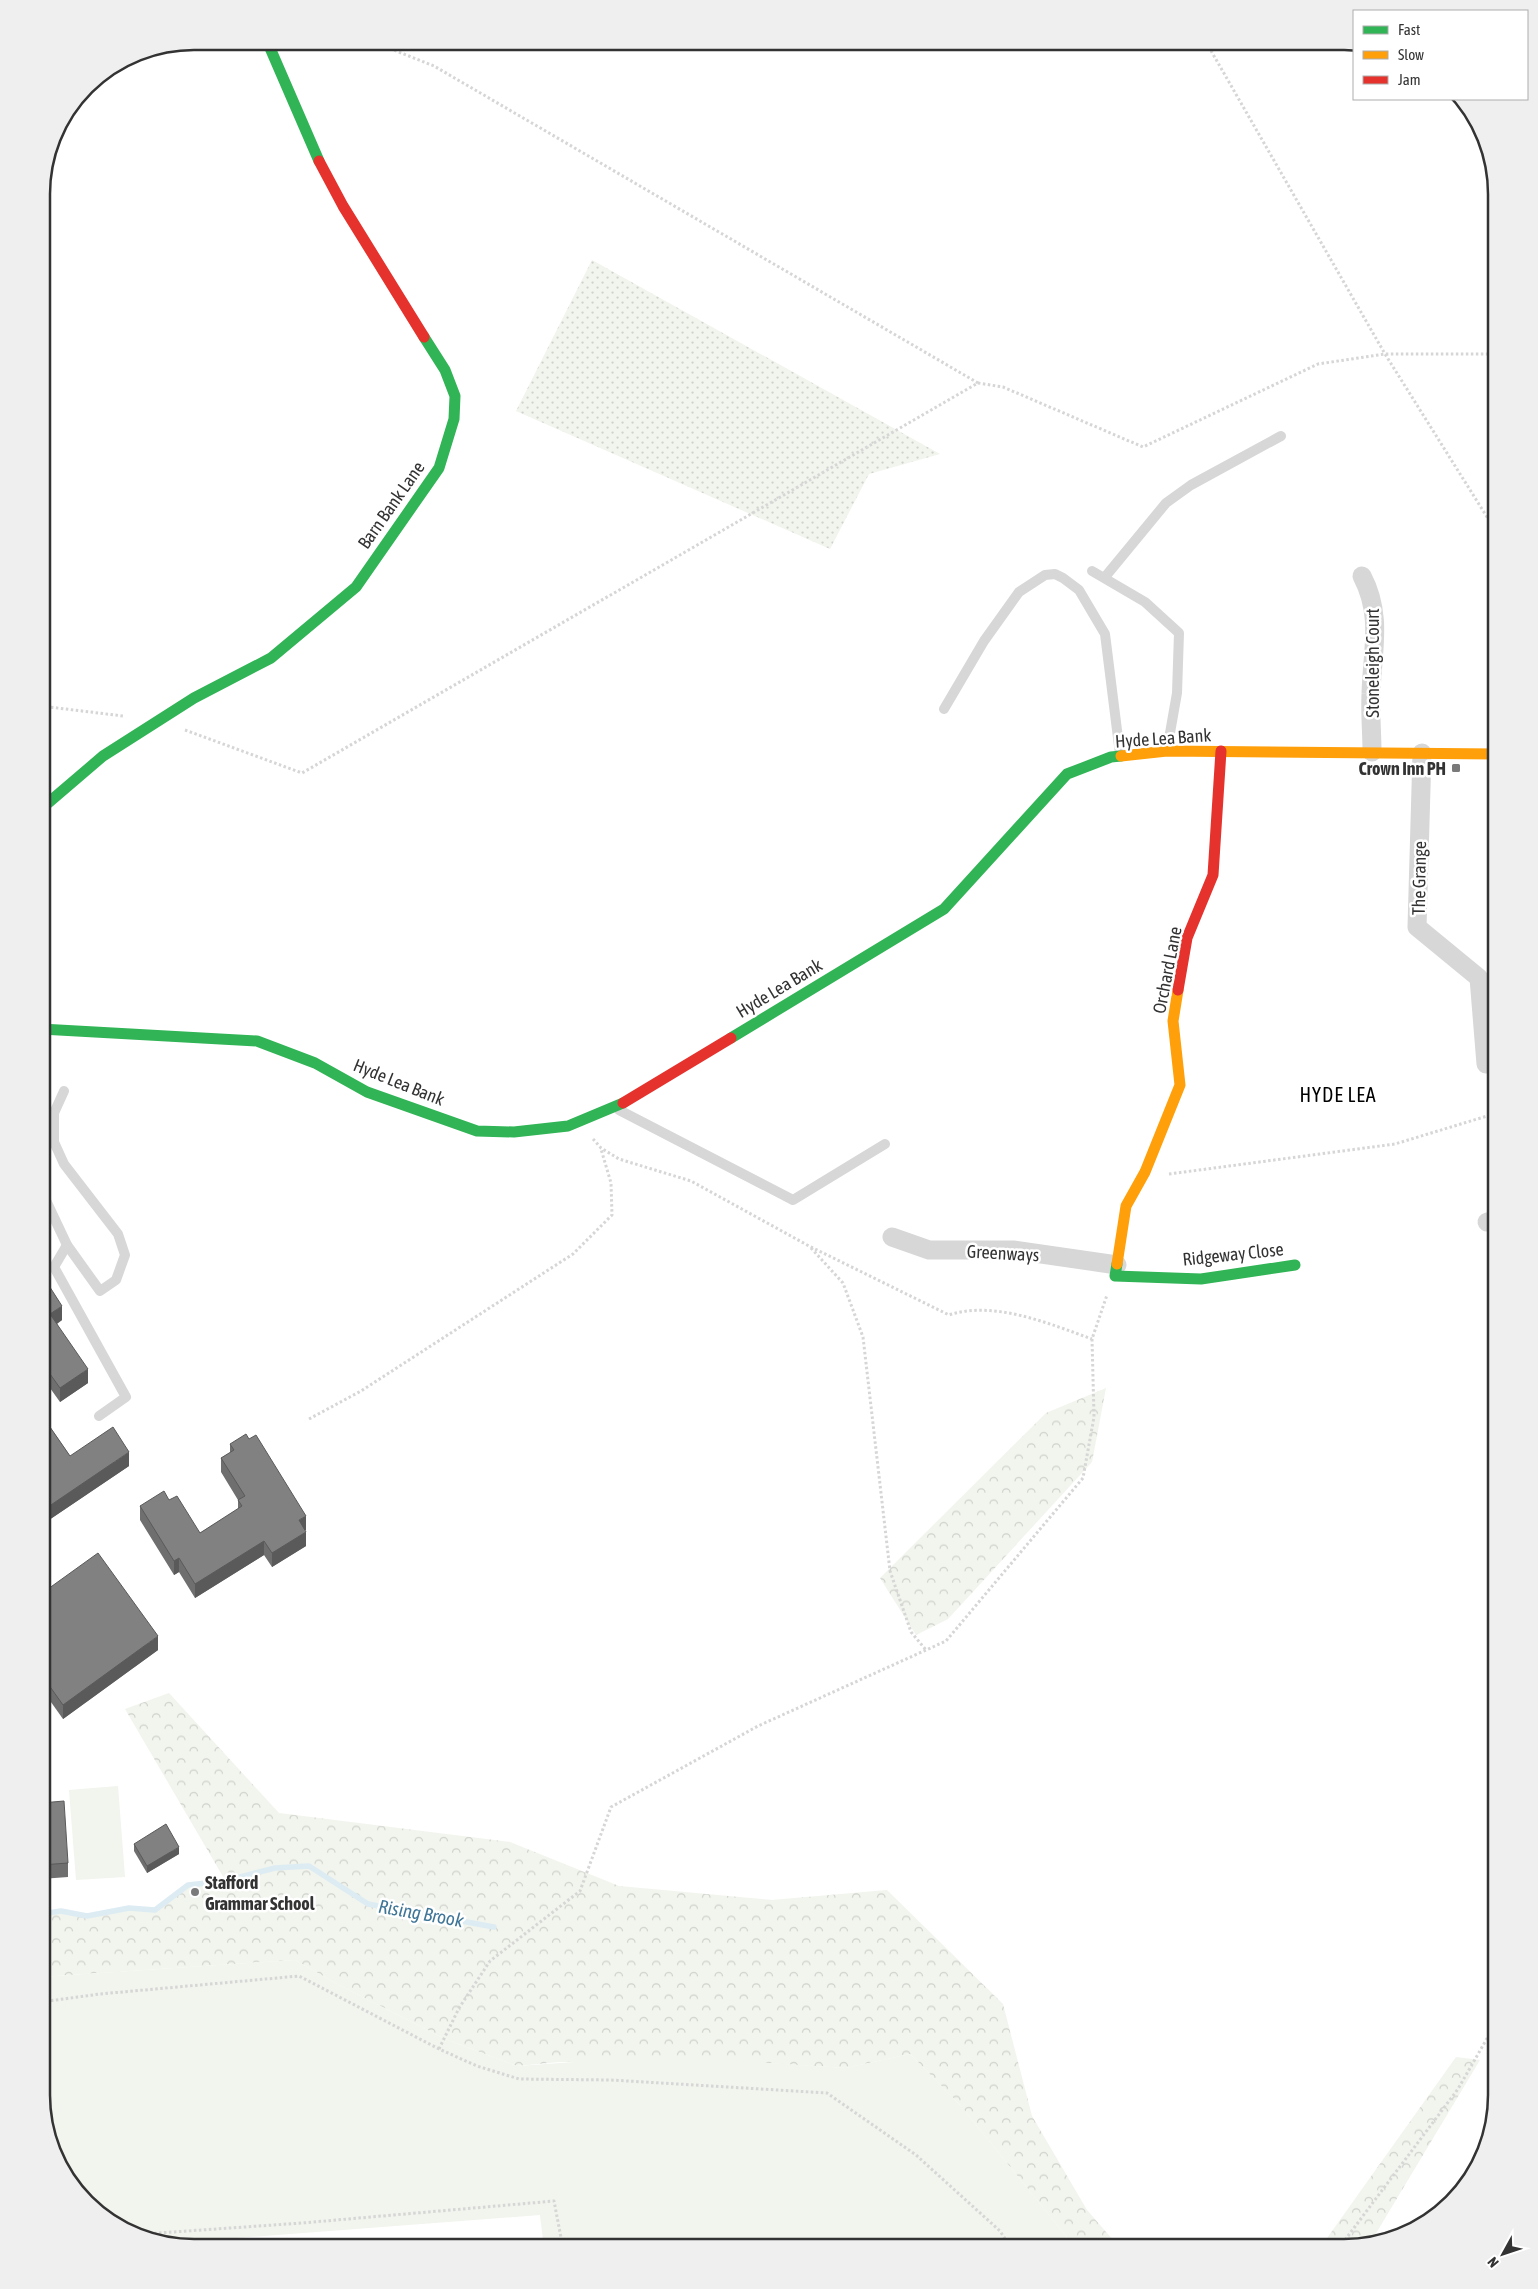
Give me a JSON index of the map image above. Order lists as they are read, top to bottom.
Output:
{
  "streets": {
    "street": [
      "Barn Bank Lane",
      "Stoneleigh Court",
      "Hyde Lea Bank",
      "The Grange",
      "Orchard Lane",
      "Greenways",
      "Ridgeway Close"
    ]
  },
  "crossings": [
    ["Stoneleigh Court", "Hyde Lea Bank"],
    ["Hyde Lea Bank", "The Grange"],
    ["Hyde Lea Bank", "Orchard Lane"],
    ["Orchard Lane", "Greenways"],
    ["Orchard Lane", "Ridgeway Close"],
    ["Greenways", "Ridgeway Close"]
  ],
  "districts": ["HYDE LEA"],
  "water": ["Rising Brook"],
  "places": {
    "transit": ["Crown Inn PH"],
    "other": ["Stafford Grammar School"]
  },
  "legend": ["Fast", "Slow", "Jam"],
  "north": "bottom left"
}
